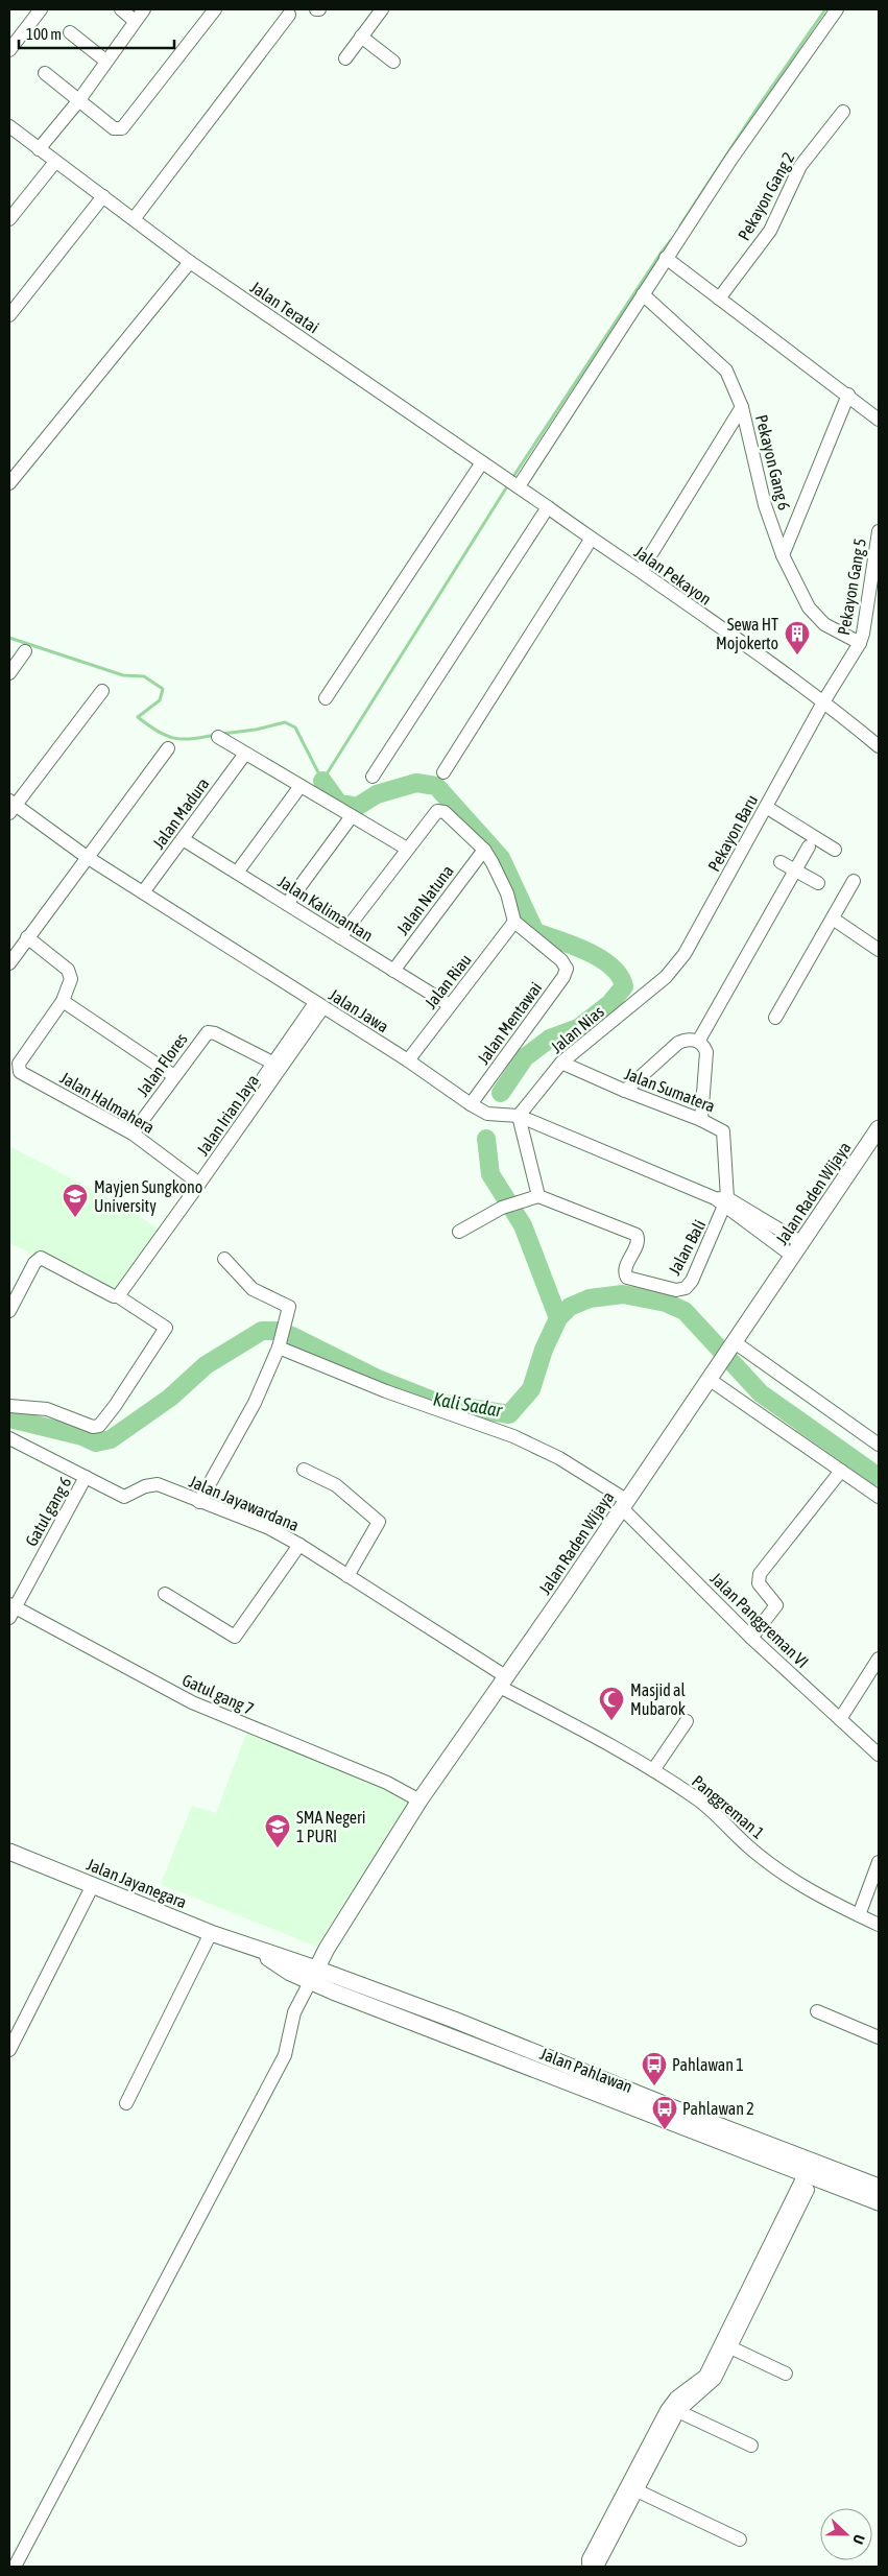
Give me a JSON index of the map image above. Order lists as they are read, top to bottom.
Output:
{
  "streets": {
    "main road": ["Jalan Raden Wijaya", "Jalan Jayanegara", "Jalan Pahlawan"],
    "street": [
      "Pekayon Gang 2",
      "Jalan Teratai",
      "Pekayon Gang 6",
      "Jalan Pekayon",
      "Pekayon Gang 5",
      "Jalan Madura",
      "Pekayon Baru",
      "Jalan Natuna",
      "Jalan Kalimantan",
      "Jalan Riau",
      "Jalan Jawa",
      "Jalan Mentawai",
      "Jalan Nias",
      "Jalan Flores",
      "Jalan Sumatera",
      "Jalan Halmahera",
      "Jalan Irian Jaya",
      "Jalan Bali",
      "Jalan Jayawardana",
      "Gatul gang 6",
      "Jalan Panggreman VI",
      "Gatul gang 7",
      "Panggreman 1"
    ]
  },
  "crossings": [
    ["Jalan Teratai", "Jalan Pekayon"],
    ["Pekayon Gang 6", "Pekayon Gang 5"],
    ["Jalan Pekayon", "Pekayon Gang 5"],
    ["Jalan Pekayon", "Pekayon Baru"],
    ["Pekayon Gang 5", "Pekayon Baru"],
    ["Jalan Madura", "Jalan Kalimantan"],
    ["Jalan Madura", "Jalan Jawa"],
    ["Pekayon Baru", "Jalan Nias"],
    ["Jalan Natuna", "Jalan Kalimantan"],
    ["Jalan Kalimantan", "Jalan Riau"],
    ["Jalan Riau", "Jalan Jawa"],
    ["Jalan Riau", "Jalan Mentawai"],
    ["Jalan Jawa", "Jalan Mentawai"],
    ["Jalan Jawa", "Jalan Nias"],
    ["Jalan Jawa", "Jalan Sumatera"],
    ["Jalan Jawa", "Jalan Irian Jaya"],
    ["Jalan Jawa", "Jalan Raden Wijaya"],
    ["Jalan Jawa", "Jalan Bali"],
    ["Jalan Nias", "Jalan Sumatera"],
    ["Jalan Flores", "Jalan Halmahera"],
    ["Jalan Flores", "Jalan Irian Jaya"],
    ["Jalan Sumatera", "Jalan Bali"],
    ["Jalan Halmahera", "Jalan Irian Jaya"],
    ["Jalan Raden Wijaya", "Jalan Jayawardana"],
    ["Jalan Raden Wijaya", "Jalan Panggreman VI"],
    ["Jalan Raden Wijaya", "Gatul gang 7"],
    ["Jalan Raden Wijaya", "Panggreman 1"],
    ["Jalan Raden Wijaya", "Jalan Jayanegara"],
    ["Jalan Raden Wijaya", "Jalan Pahlawan"],
    ["Jalan Jayawardana", "Gatul gang 6"],
    ["Jalan Jayawardana", "Panggreman 1"],
    ["Gatul gang 6", "Gatul gang 7"],
    ["Jalan Jayanegara", "Jalan Pahlawan"]
  ],
  "water": ["Kali Sadar"],
  "places": {
    "building": ["Sewa HT Mojokerto"],
    "school or university": ["Mayjen Sungkono University", "SMA Negeri 1 PURI"],
    "mosque": ["Masjid al Mubarok"],
    "bus stop": ["Pahlawan 1", "Pahlawan 2"]
  },
  "scale_bar": "100 m",
  "north": "right"
}
